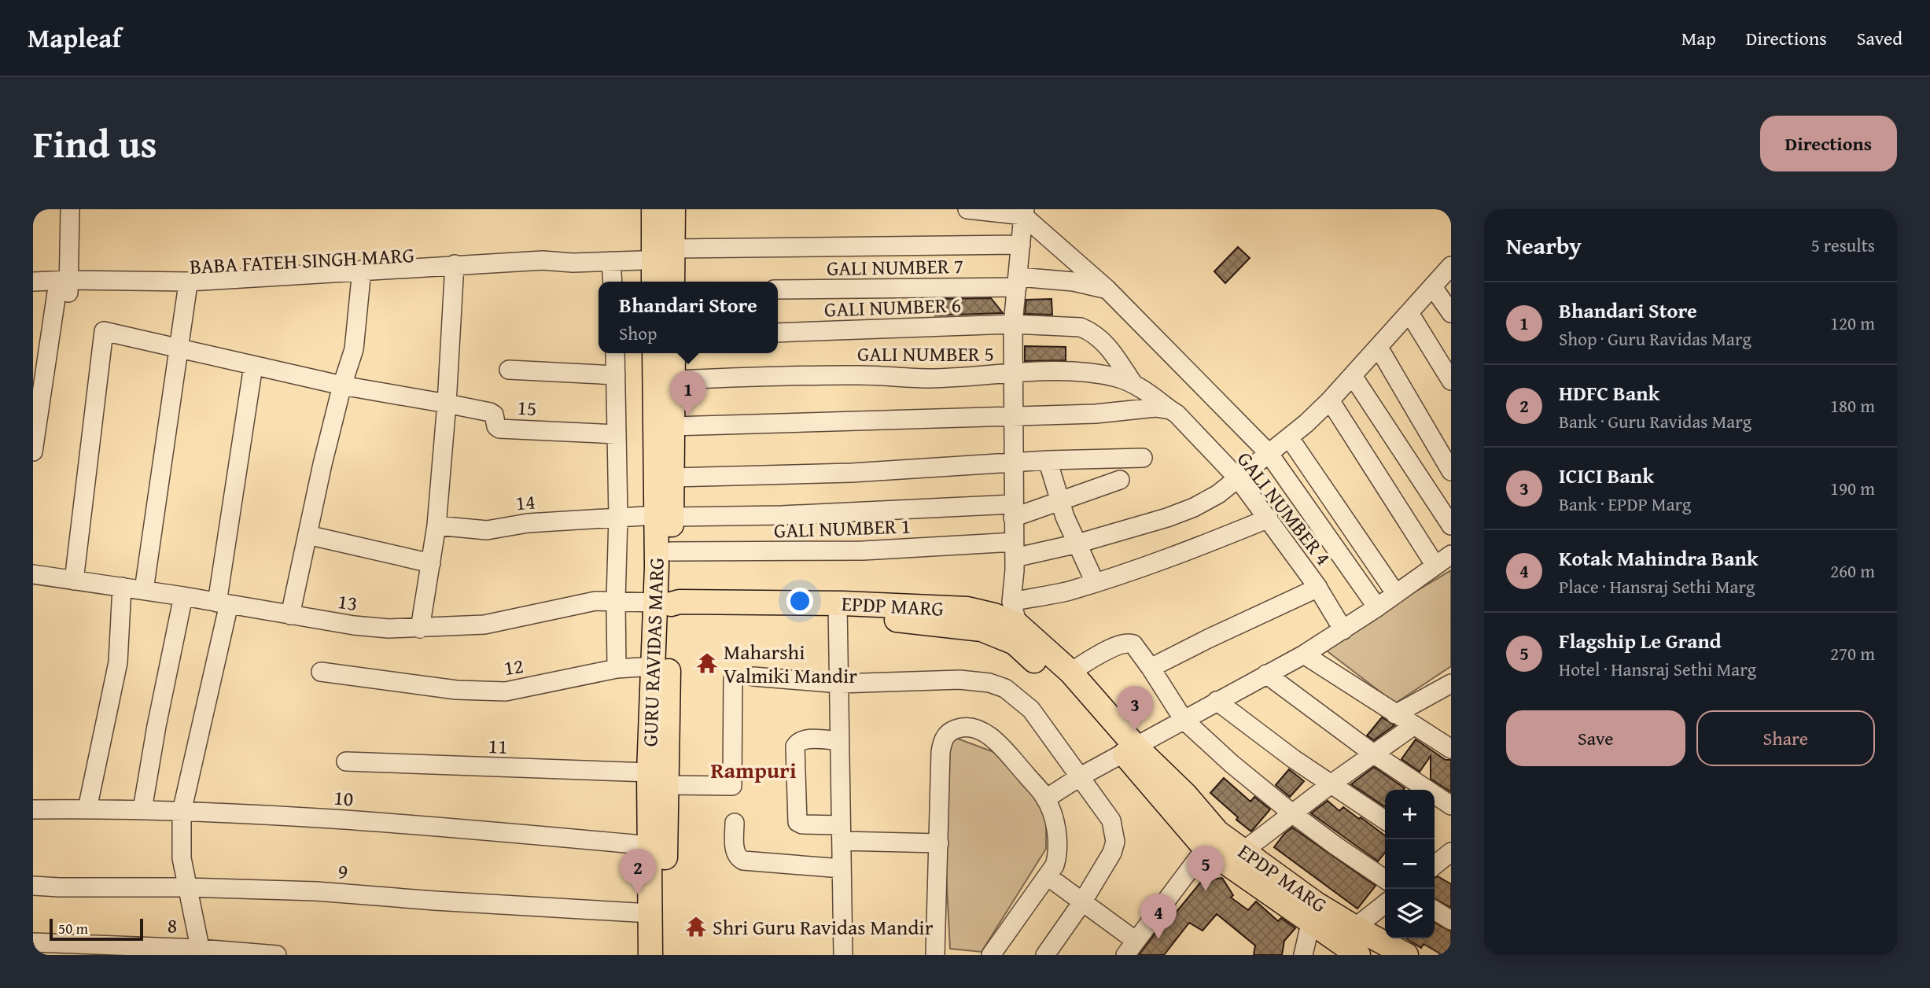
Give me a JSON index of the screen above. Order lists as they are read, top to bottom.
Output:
{
  "streets": {
    "main road": ["EPDP MARG", "GURU RAVIDAS MARG"],
    "street": [
      "BABA FATEH SINGH MARG",
      "GALI NUMBER 7",
      "GALI NUMBER 6",
      "GALI NUMBER 5",
      "15",
      "14",
      "GALI NUMBER 4",
      "GALI NUMBER 1",
      "13",
      "12",
      "11",
      "10",
      "9",
      "8"
    ]
  },
  "crossings": [
    ["GALI NUMBER 6", "GALI NUMBER 5"],
    ["GALI NUMBER 5", "GALI NUMBER 4"],
    ["GALI NUMBER 5", "GURU RAVIDAS MARG"],
    ["14", "GURU RAVIDAS MARG"],
    ["GALI NUMBER 4", "GALI NUMBER 1"],
    ["GALI NUMBER 1", "GURU RAVIDAS MARG"],
    ["13", "EPDP MARG"],
    ["13", "GURU RAVIDAS MARG"],
    ["EPDP MARG", "GURU RAVIDAS MARG"],
    ["GURU RAVIDAS MARG", "12"],
    ["GURU RAVIDAS MARG", "11"],
    ["GURU RAVIDAS MARG", "10"],
    ["GURU RAVIDAS MARG", "9"]
  ],
  "districts": ["Rampuri"],
  "places": {
    "temple": ["Maharshi Valmiki Mandir", "Shri Guru Ravidas Mandir"]
  },
  "scale_bar": "50 m",
  "page": {
    "header": "Mapleaf",
    "nav": ["Map", "Directions", "Saved"],
    "title": "Find us",
    "buttons": [
      "Directions",
      ["Save", "Share"]
    ],
    "heading": ["Nearby", "5 results"],
    "list": [
      {
        "mark": "1",
        "name": "Bhandari Store",
        "note": "Shop · Guru Ravidas Marg",
        "value": "120 m"
      },
      {
        "mark": "2",
        "name": "HDFC Bank",
        "note": "Bank · Guru Ravidas Marg",
        "value": "180 m"
      },
      {
        "mark": "3",
        "name": "ICICI Bank",
        "note": "Bank · EPDP Marg",
        "value": "190 m"
      },
      {
        "mark": "4",
        "name": "Kotak Mahindra Bank",
        "note": "Place · Hansraj Sethi Marg",
        "value": "260 m"
      },
      {
        "mark": "5",
        "name": "Flagship Le Grand",
        "note": "Hotel · Hansraj Sethi Marg",
        "value": "270 m"
      }
    ],
    "popup": ["Bhandari Store", "Shop"],
    "pins": [
      "1",
      "3",
      "5",
      "2",
      "4"
    ],
    "map_buttons": ["+", "−"],
    "scale": "50 m"
  }
}
